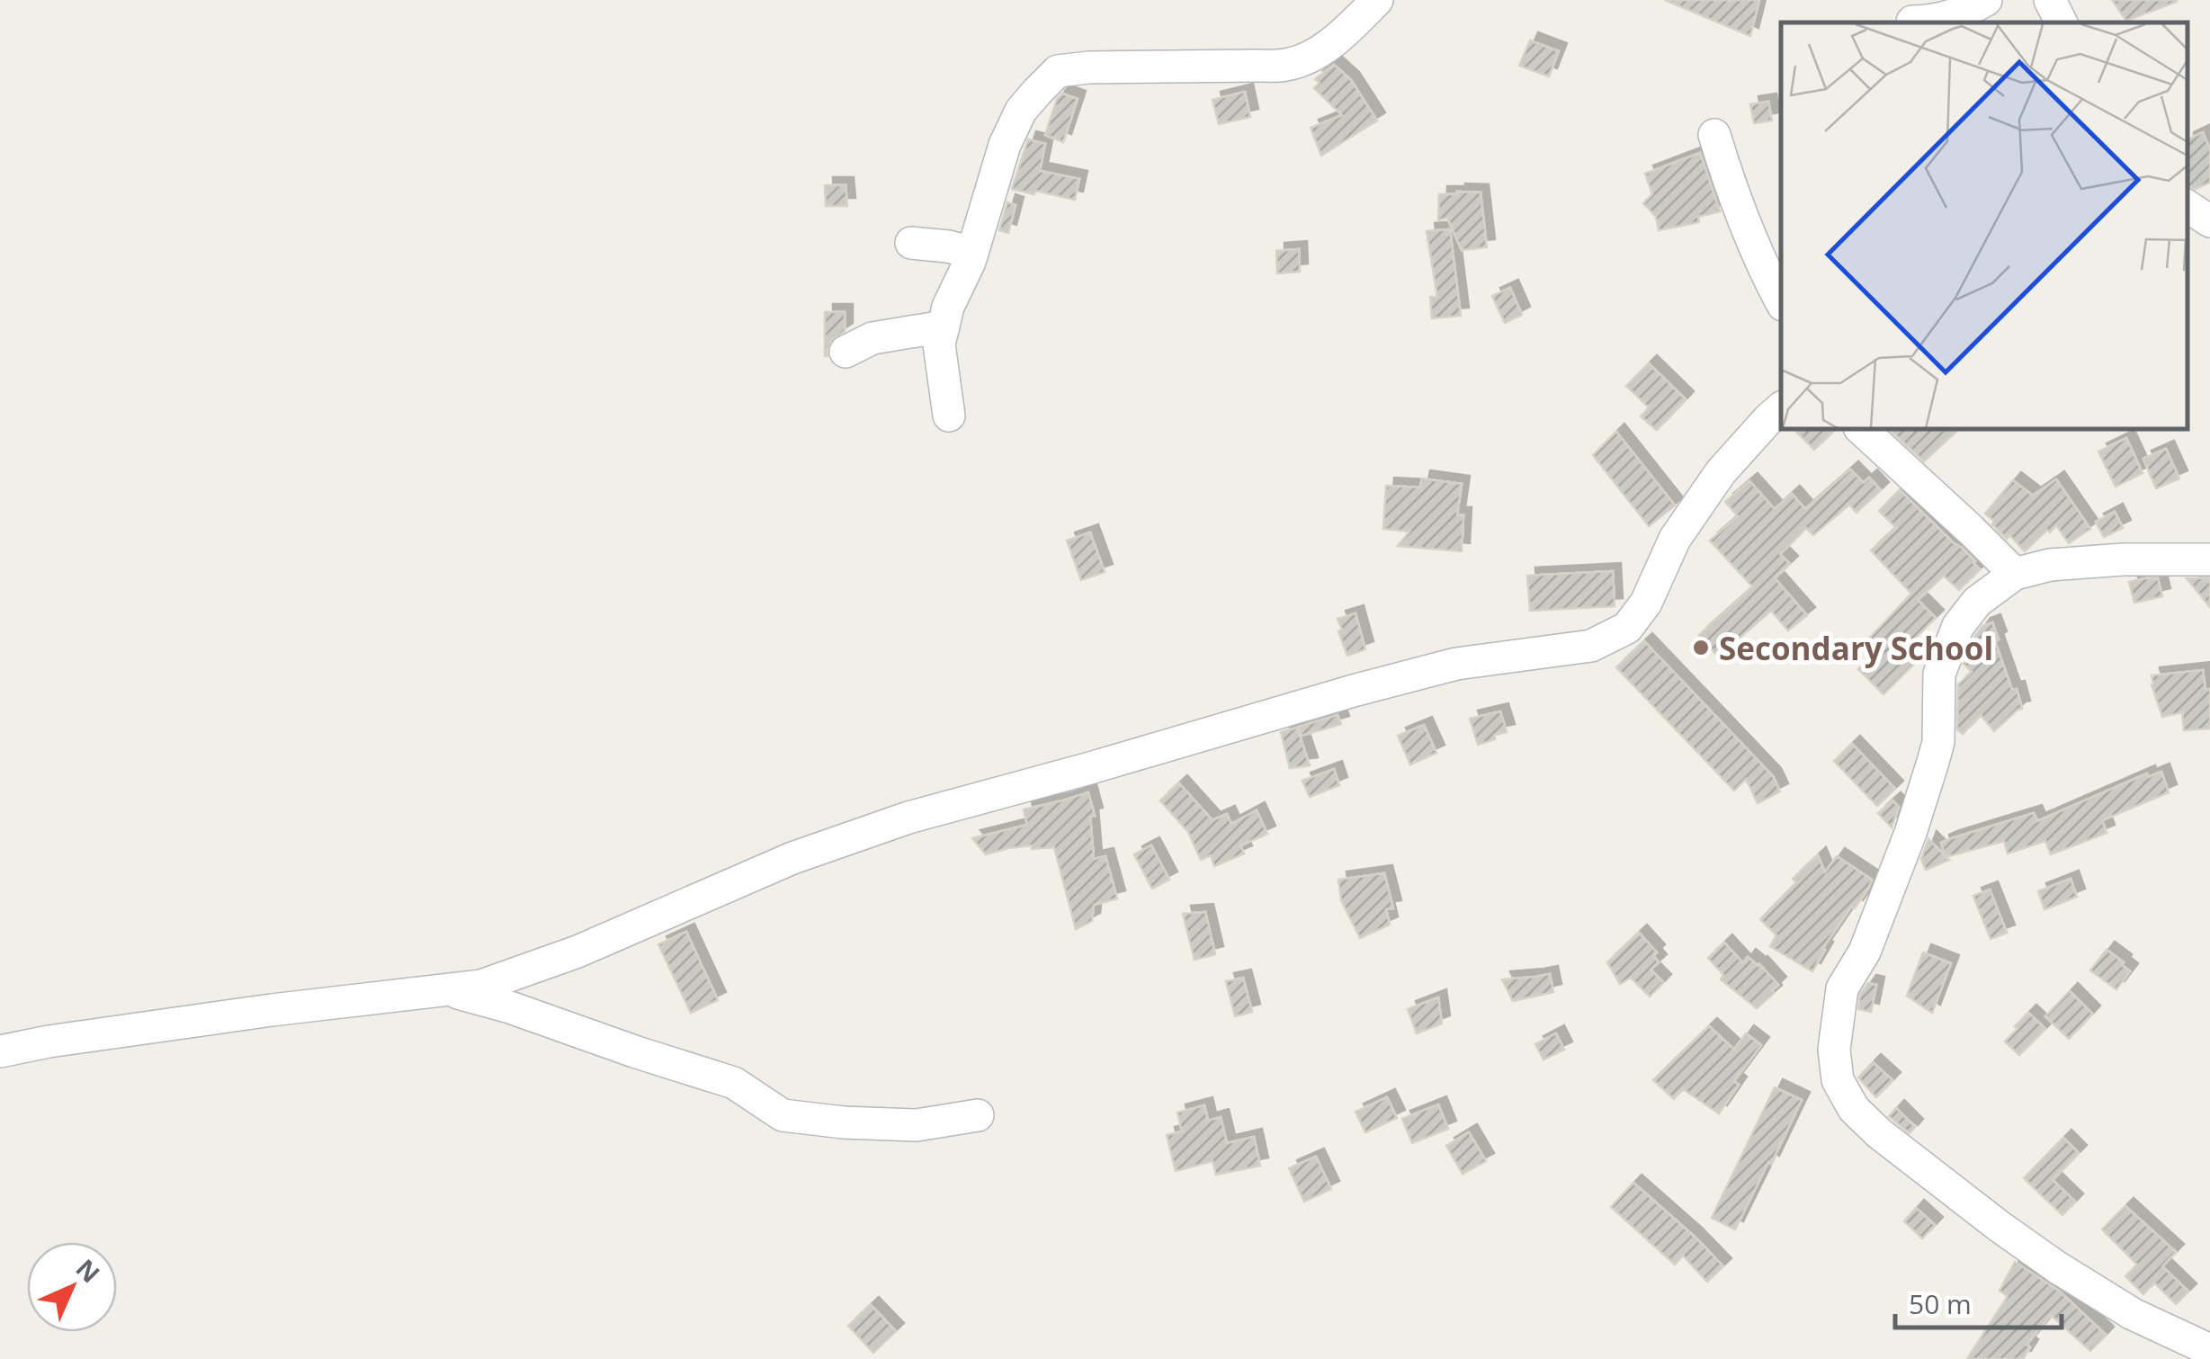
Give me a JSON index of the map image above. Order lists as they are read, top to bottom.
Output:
{
  "places": ["Secondary School"],
  "scale_bar": "50 m",
  "north": "top right"
}
